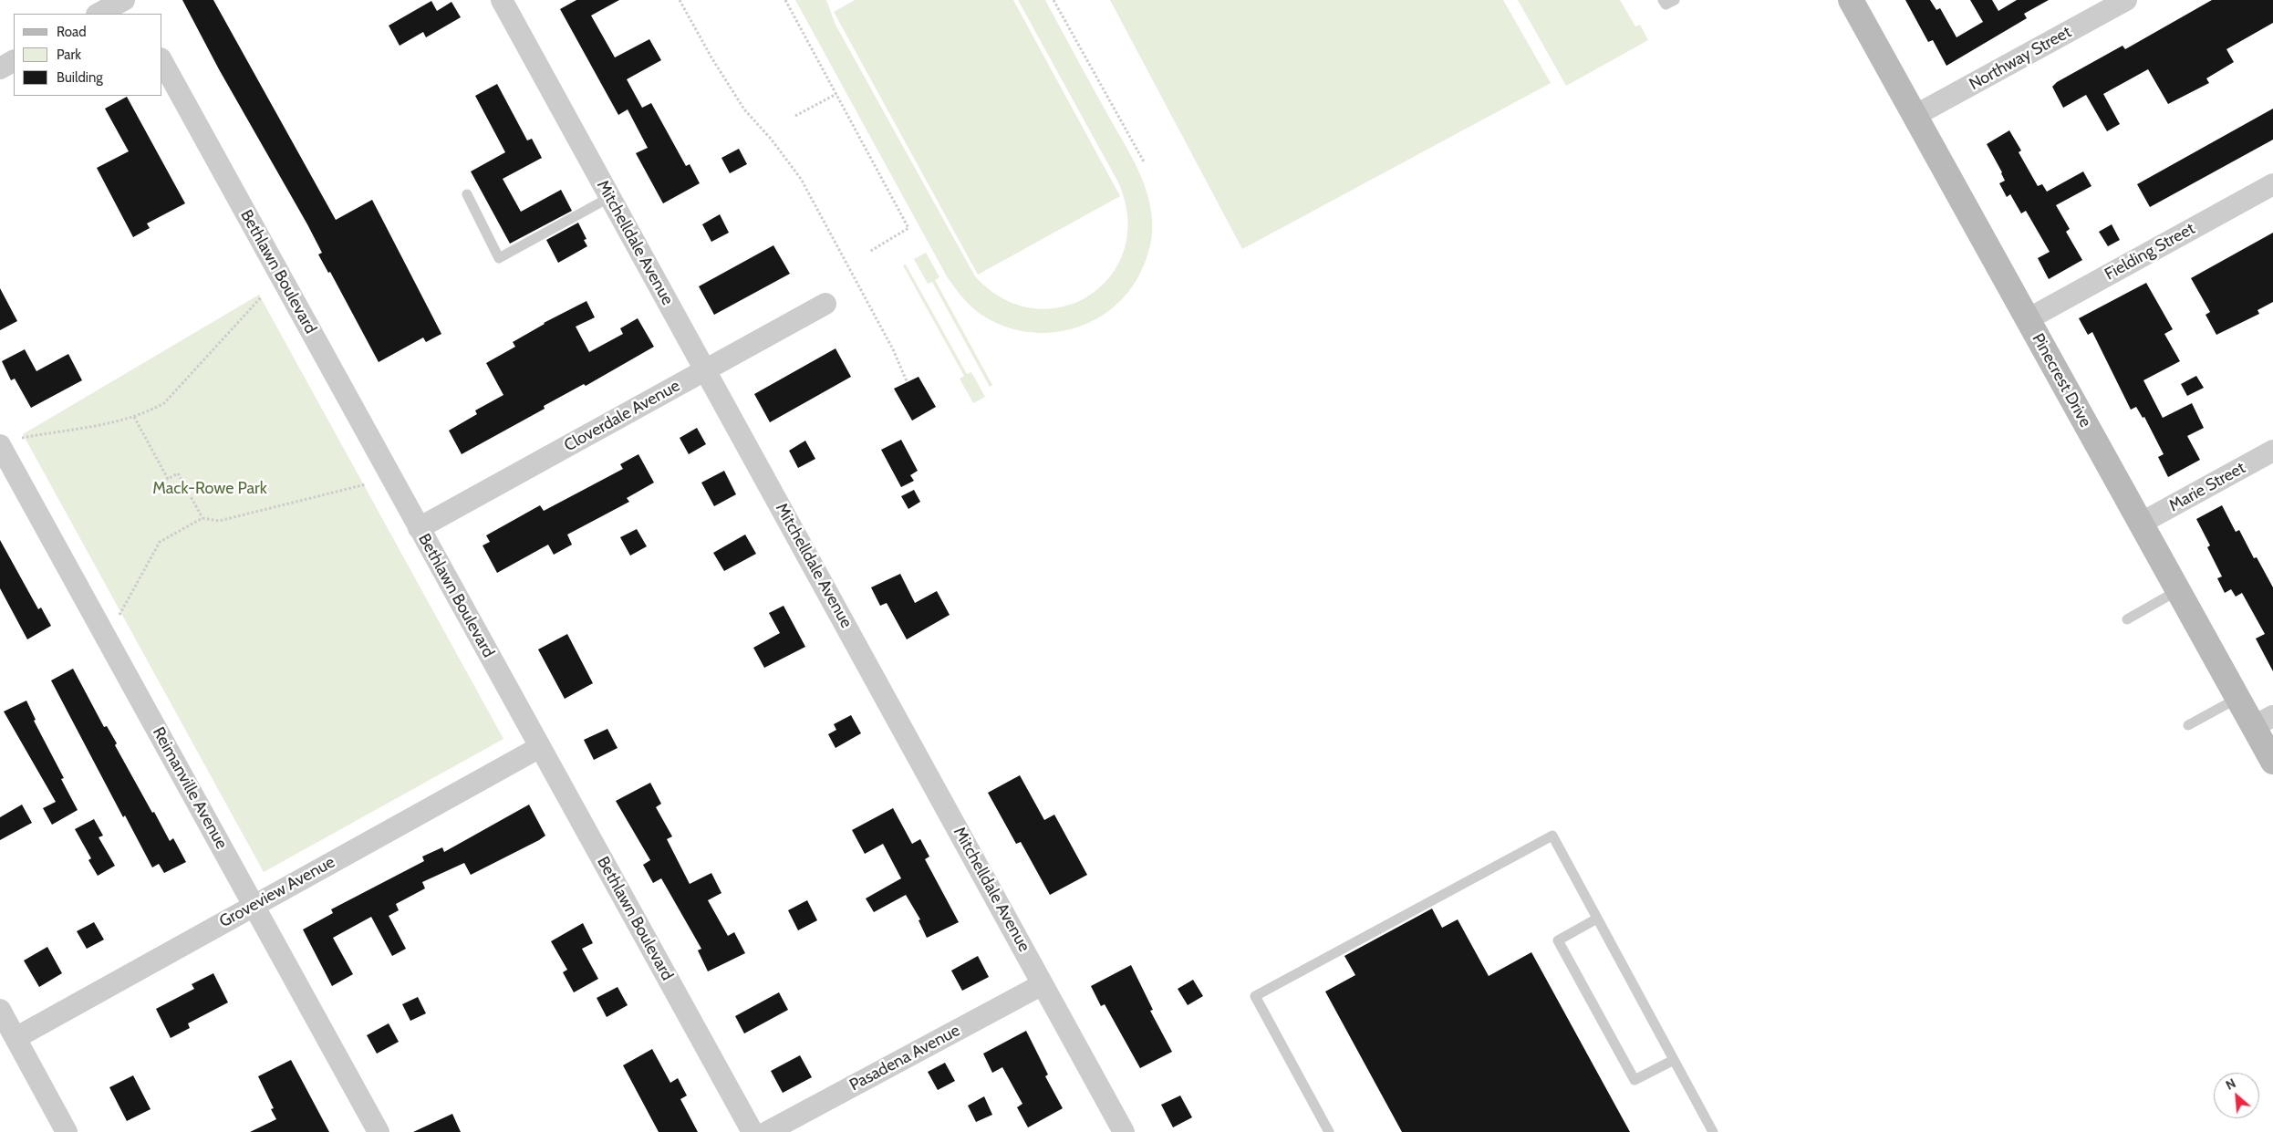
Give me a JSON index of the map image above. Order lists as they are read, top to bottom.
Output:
{
  "streets": {
    "street": [
      "Northway Street",
      "Mitchelldale Avenue",
      "Fielding Street",
      "Bethlawn Boulevard",
      "Pinecrest Drive",
      "Cloverdale Avenue",
      "Marie Street",
      "Reimanville Avenue",
      "Groveview Avenue",
      "Pasadena Avenue"
    ]
  },
  "crossings": [
    ["Northway Street", "Pinecrest Drive"],
    ["Mitchelldale Avenue", "Cloverdale Avenue"],
    ["Mitchelldale Avenue", "Pasadena Avenue"],
    ["Fielding Street", "Pinecrest Drive"],
    ["Bethlawn Boulevard", "Cloverdale Avenue"],
    ["Bethlawn Boulevard", "Groveview Avenue"],
    ["Pinecrest Drive", "Marie Street"],
    ["Reimanville Avenue", "Groveview Avenue"]
  ],
  "parks": ["Mack-Rowe Park"],
  "legend": ["Road", "Park", "Building"],
  "north": "top left"
}
